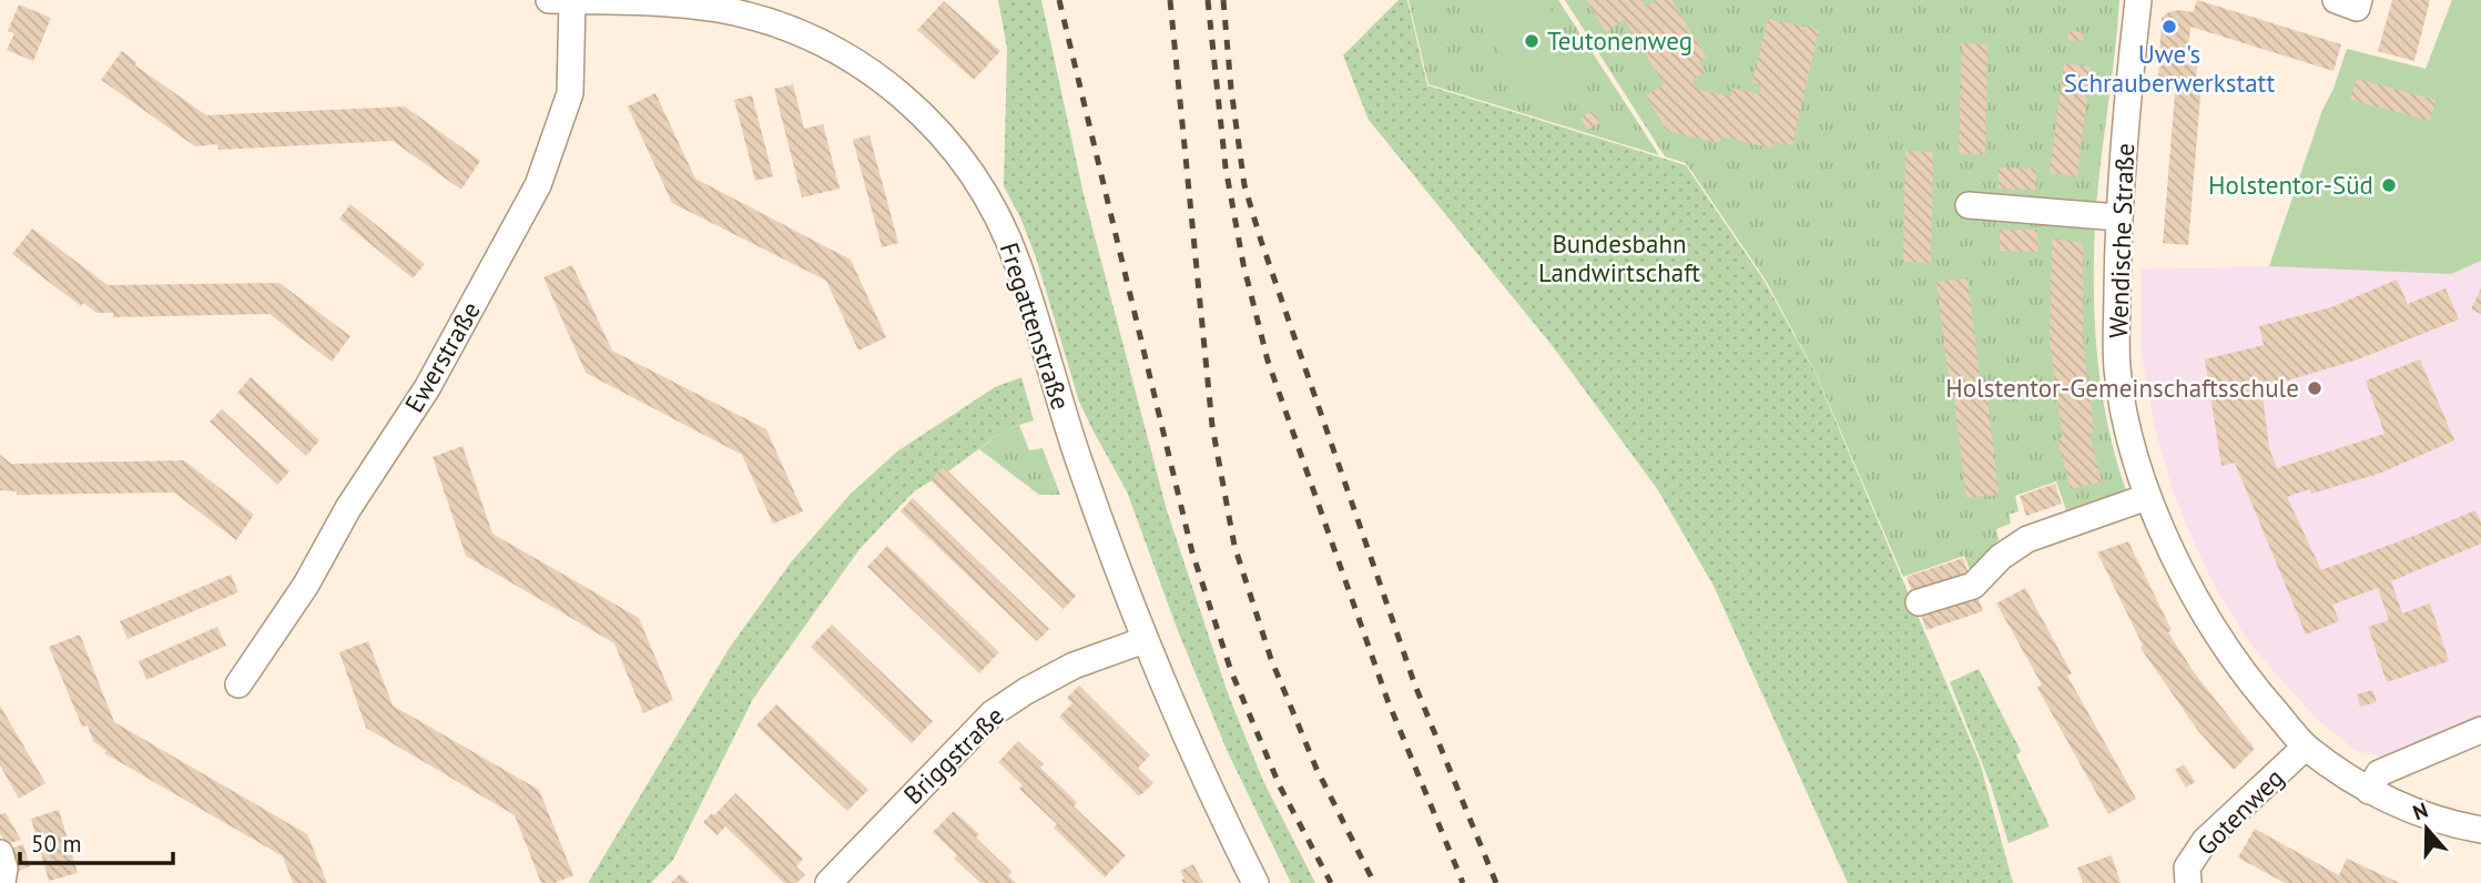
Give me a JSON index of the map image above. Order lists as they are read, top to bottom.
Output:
{
  "streets": {
    "street": [
      "Wendische Straße",
      "Fregattenstraße",
      "Ewerstraße",
      "Briggstraße",
      "Gotenweg"
    ]
  },
  "crossings": [
    ["Wendische Straße", "Gotenweg"],
    ["Fregattenstraße", "Ewerstraße"],
    ["Fregattenstraße", "Briggstraße"]
  ],
  "parks": ["Bundesbahn Landwirtschaft"],
  "places": [
    "Uwe's Schrauberwerkstatt",
    "Teutonenweg",
    "Holstentor-Süd",
    "Holstentor-Gemeinschaftsschule"
  ],
  "scale_bar": "50 m",
  "north": "top"
}
